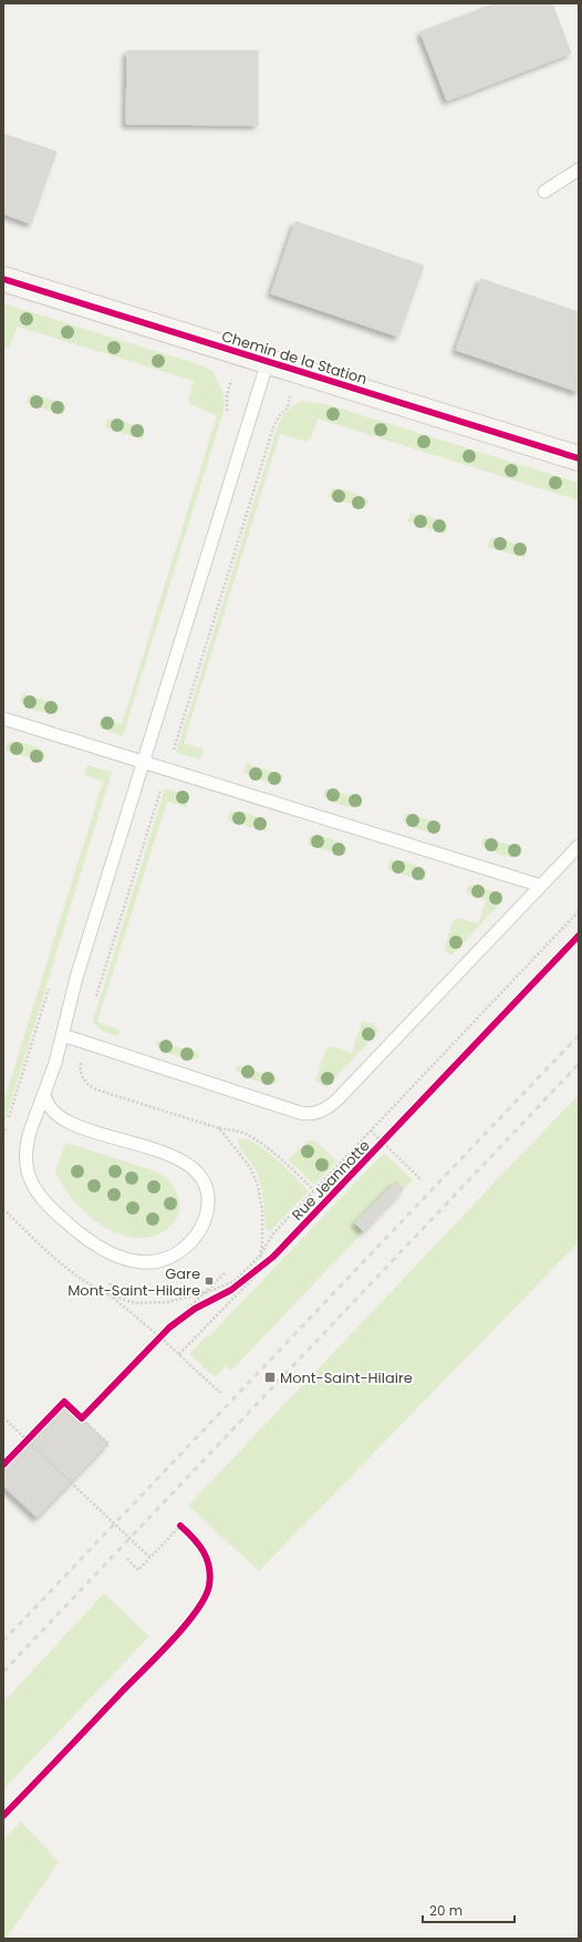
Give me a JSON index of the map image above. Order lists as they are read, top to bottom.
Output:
{
  "streets": {
    "street": ["Chemin de la Station"],
    "cycle path": ["Rue Jeannotte"]
  },
  "places": {
    "transit": ["Gare Mont-Saint-Hilaire", "Mont-Saint-Hilaire"]
  },
  "scale_bar": "20 m"
}
